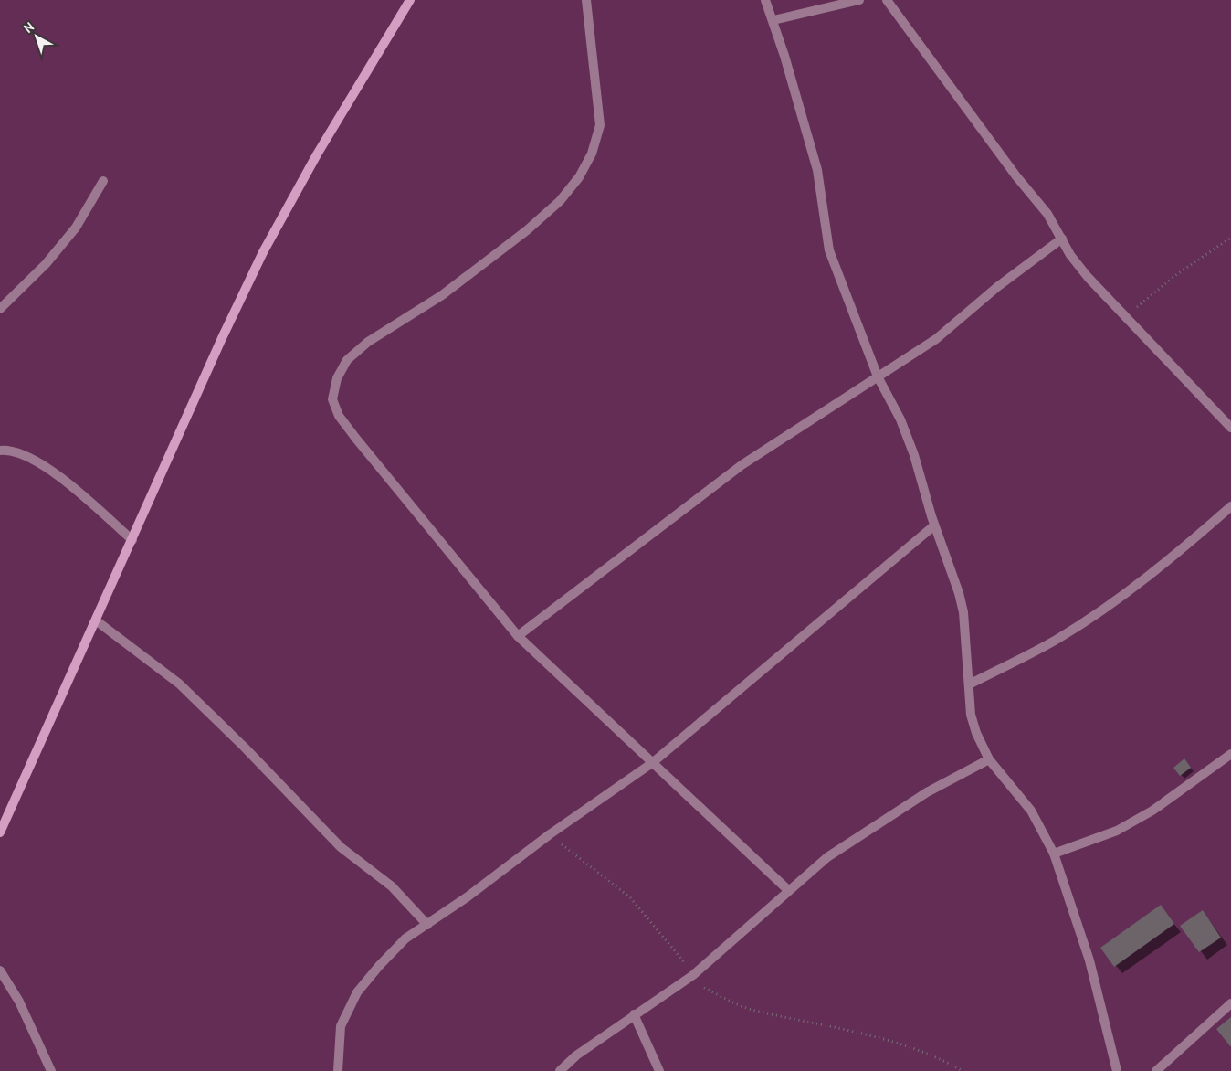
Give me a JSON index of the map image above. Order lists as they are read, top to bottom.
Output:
{
  "north": "top left"
}
